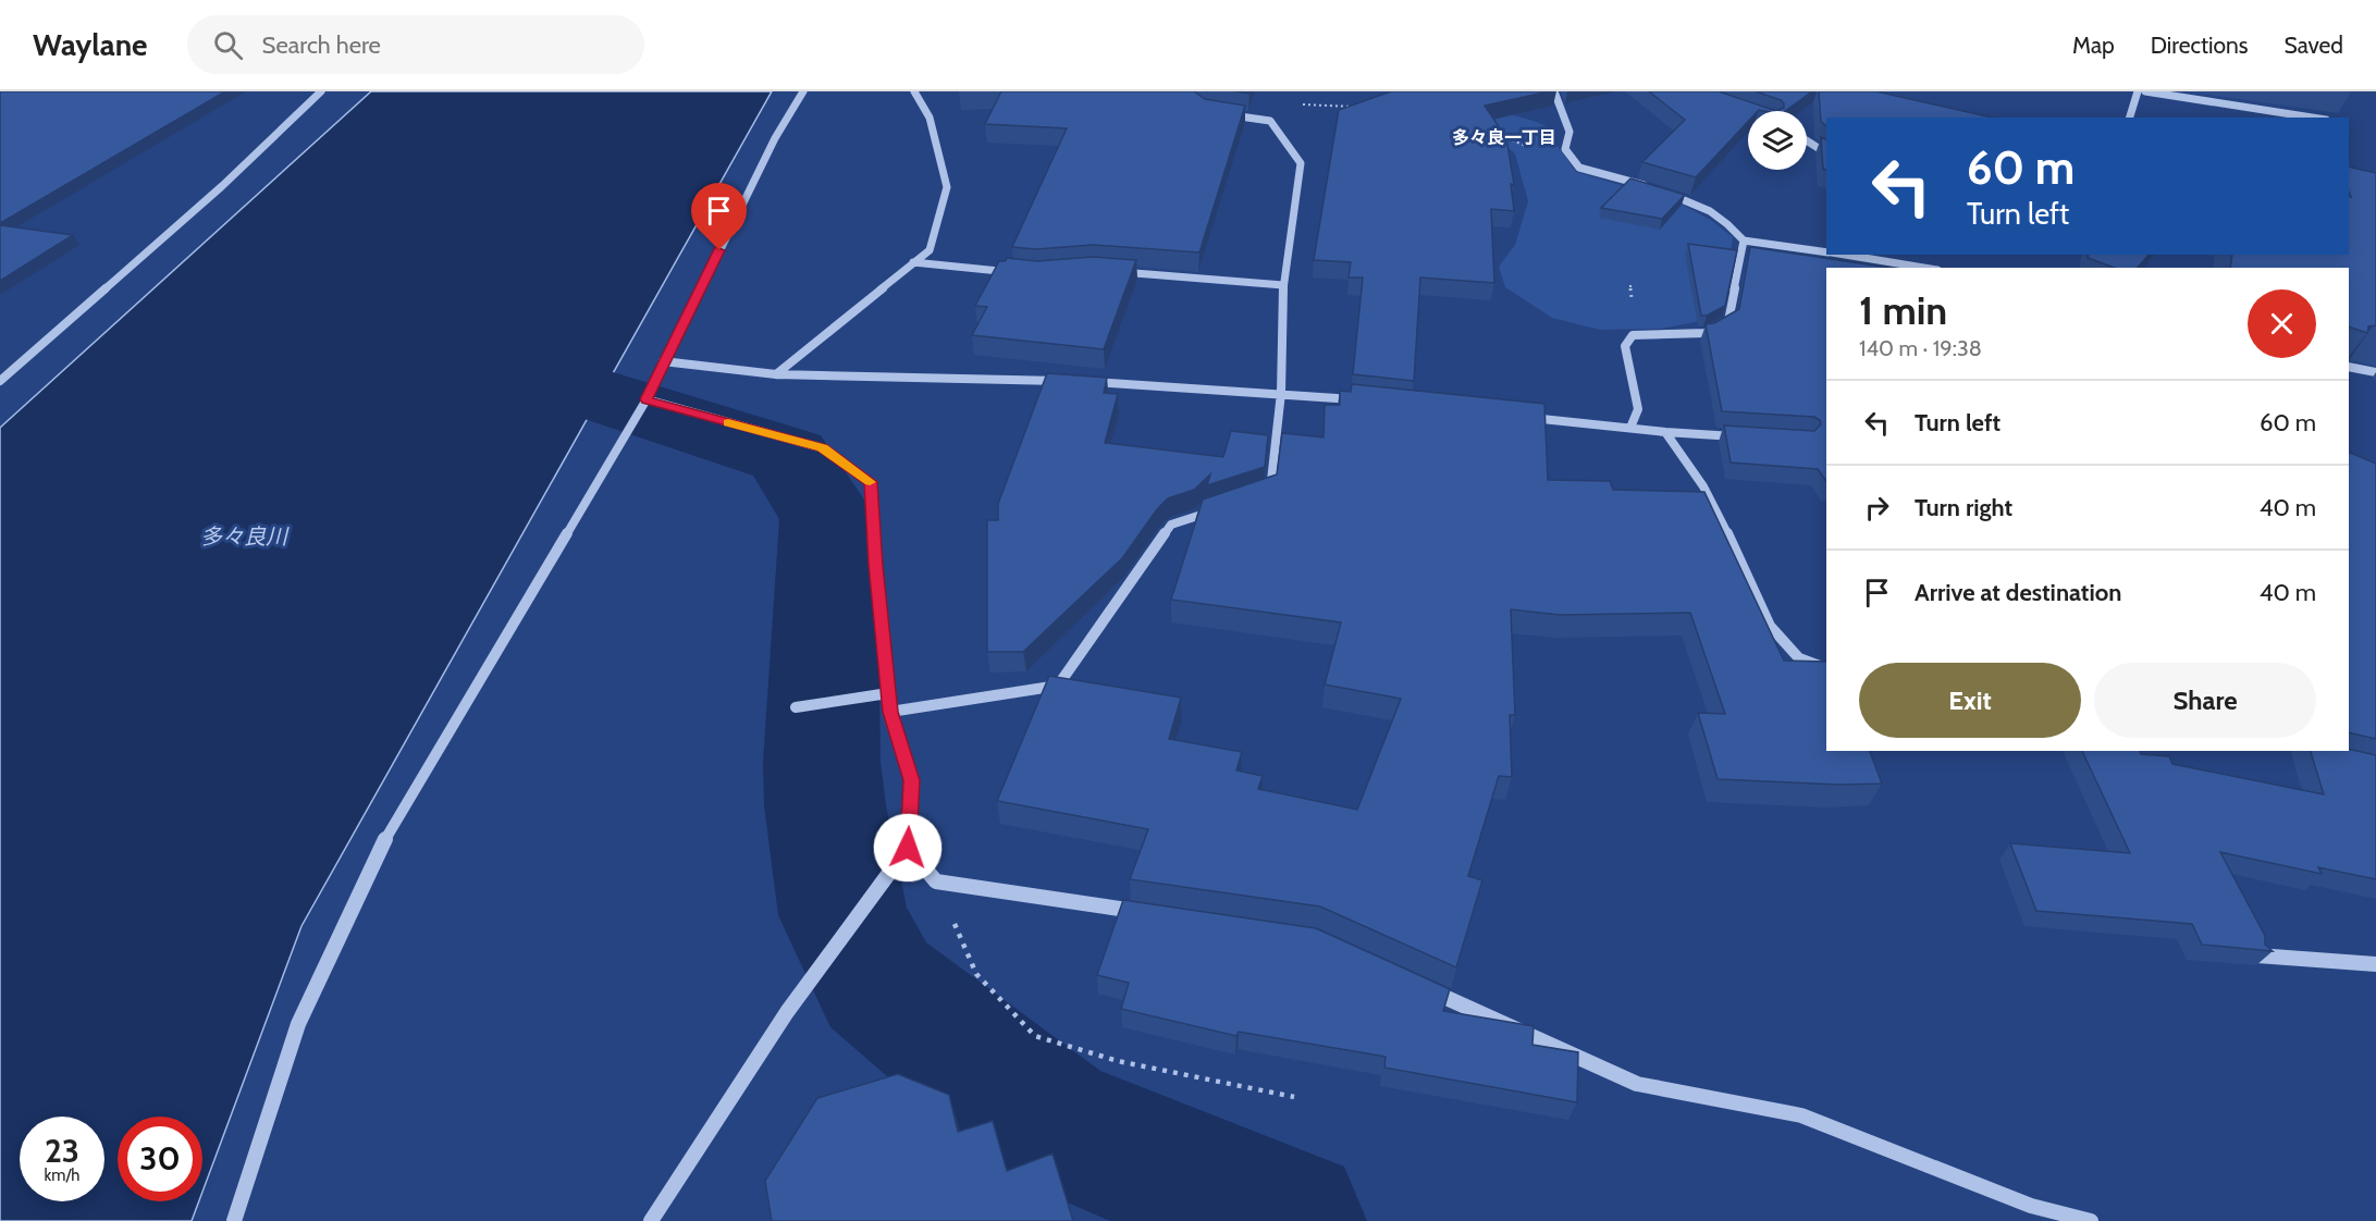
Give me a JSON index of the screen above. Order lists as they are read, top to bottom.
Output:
{
  "districts": ["多々良一丁目"],
  "water": ["多々良川"],
  "page": {
    "header": "Waylane",
    "search": "Search here",
    "nav": ["Map", "Directions", "Saved"],
    "turn": ["60 m", "Turn left"],
    "heading": ["1 min", "140 m · 19:38"],
    "list": [
      {
        "name": "Turn left",
        "value": "60 m"
      },
      {
        "name": "Turn right",
        "value": "40 m"
      },
      {
        "name": "Arrive at destination",
        "value": "40 m"
      }
    ],
    "buttons": ["Exit", "Share"],
    "speed": "23 km/h",
    "limit": "30"
  }
}
